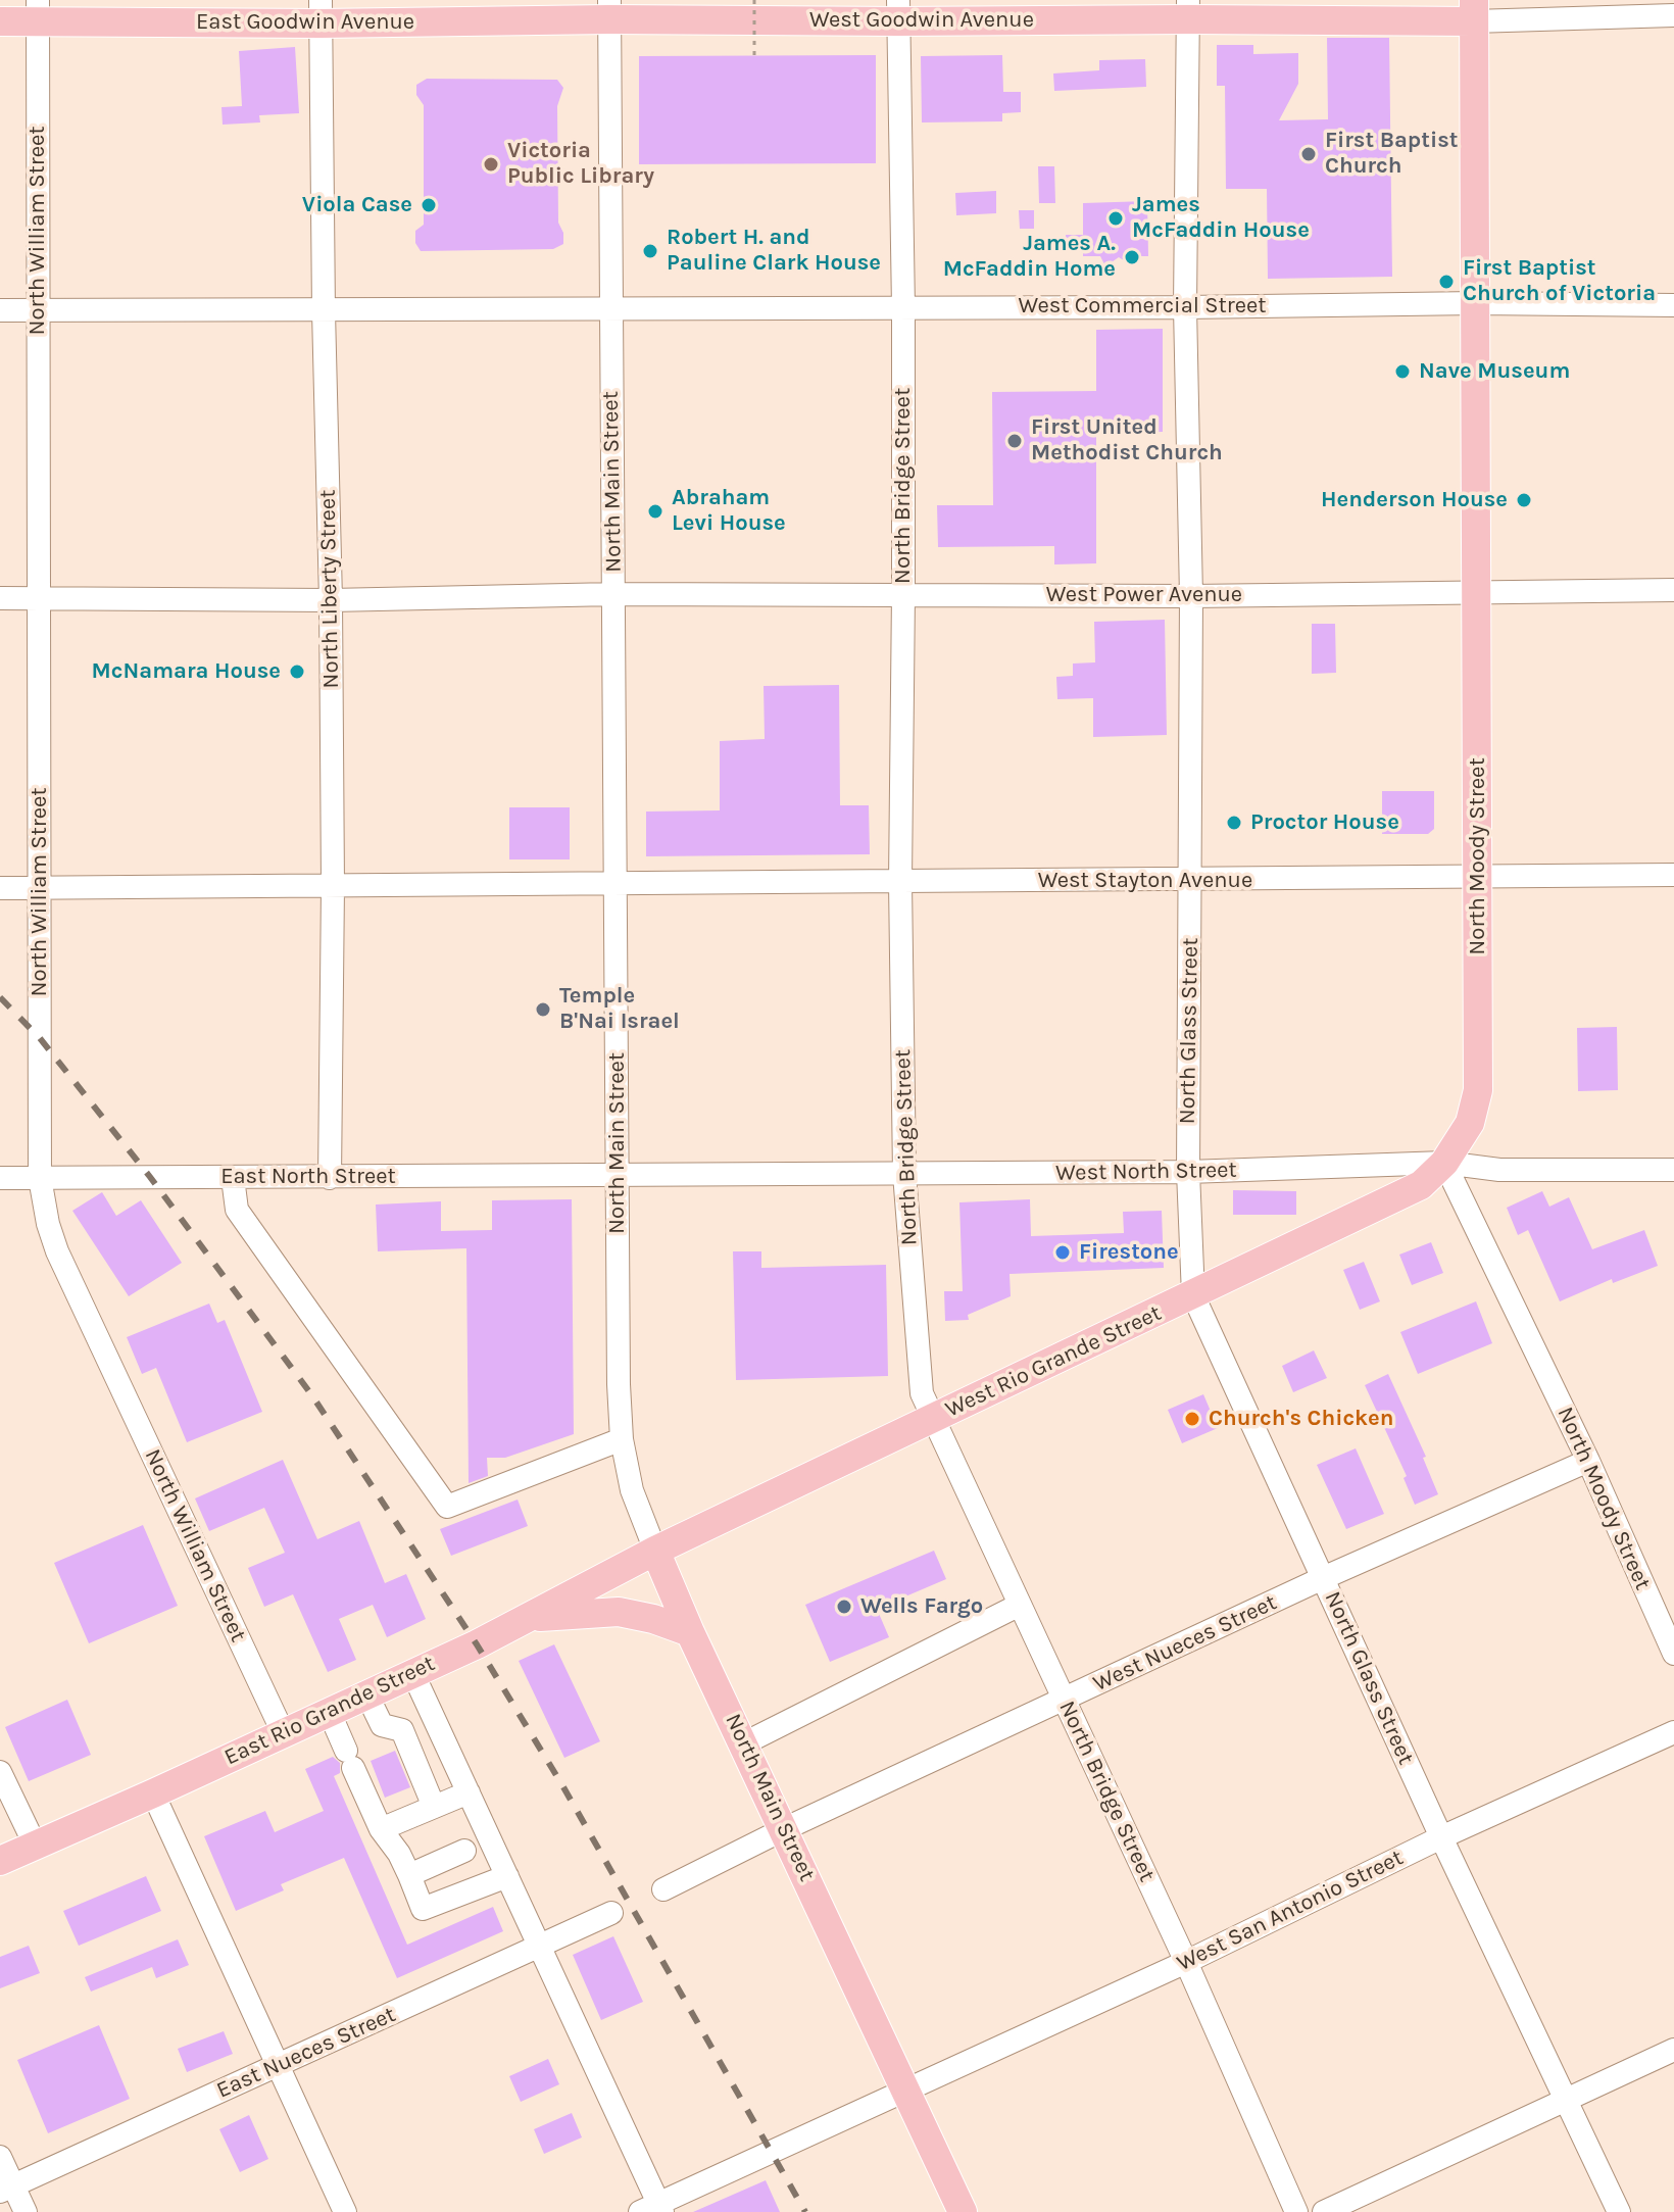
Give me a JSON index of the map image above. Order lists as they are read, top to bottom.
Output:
{
  "streets": {
    "main road": [
      "West Goodwin Avenue",
      "East Goodwin Avenue",
      "North Main Street",
      "North Moody Street",
      "West Rio Grande Street",
      "East Rio Grande Street"
    ],
    "street": [
      "North William Street",
      "West Commercial Street",
      "North Bridge Street",
      "North Liberty Street",
      "West Power Avenue",
      "West Stayton Avenue",
      "North Glass Street",
      "West North Street",
      "East North Street",
      "West Nueces Street",
      "West San Antonio Street",
      "East Nueces Street"
    ]
  },
  "crossings": [
    ["West Goodwin Avenue", "East Goodwin Avenue"],
    ["West Goodwin Avenue", "North Main Street"],
    ["West Goodwin Avenue", "North Bridge Street"],
    ["West Goodwin Avenue", "North Moody Street"],
    ["West Goodwin Avenue", "North Glass Street"],
    ["East Goodwin Avenue", "North William Street"],
    ["East Goodwin Avenue", "North Main Street"],
    ["East Goodwin Avenue", "North Liberty Street"],
    ["North William Street", "West Commercial Street"],
    ["North William Street", "West Power Avenue"],
    ["North William Street", "West Stayton Avenue"],
    ["North William Street", "East North Street"],
    ["North William Street", "East Rio Grande Street"],
    ["West Commercial Street", "North Main Street"],
    ["West Commercial Street", "North Bridge Street"],
    ["West Commercial Street", "North Liberty Street"],
    ["West Commercial Street", "North Moody Street"],
    ["West Commercial Street", "North Glass Street"],
    ["North Main Street", "West Power Avenue"],
    ["North Main Street", "West Stayton Avenue"],
    ["North Main Street", "West North Street"],
    ["North Main Street", "East North Street"],
    ["North Main Street", "West Rio Grande Street"],
    ["North Main Street", "West Nueces Street"],
    ["North Main Street", "East Rio Grande Street"],
    ["North Main Street", "West San Antonio Street"],
    ["North Bridge Street", "West Power Avenue"],
    ["North Bridge Street", "West Stayton Avenue"],
    ["North Bridge Street", "West North Street"],
    ["North Bridge Street", "West Rio Grande Street"],
    ["North Bridge Street", "West Nueces Street"],
    ["North Bridge Street", "West San Antonio Street"],
    ["North Liberty Street", "West Power Avenue"],
    ["North Liberty Street", "West Stayton Avenue"],
    ["North Liberty Street", "East North Street"],
    ["West Power Avenue", "North Moody Street"],
    ["West Power Avenue", "North Glass Street"],
    ["North Moody Street", "West Stayton Avenue"],
    ["North Moody Street", "West North Street"],
    ["North Moody Street", "West Rio Grande Street"],
    ["North Moody Street", "West Nueces Street"],
    ["West Stayton Avenue", "North Glass Street"],
    ["North Glass Street", "West North Street"],
    ["North Glass Street", "West Rio Grande Street"],
    ["North Glass Street", "West Nueces Street"],
    ["North Glass Street", "West San Antonio Street"],
    ["West North Street", "East North Street"],
    ["West North Street", "West Rio Grande Street"],
    ["West Rio Grande Street", "East Rio Grande Street"]
  ],
  "places": [
    "First Baptist Church",
    "Victoria Public Library",
    "Viola Case",
    "James McFaddin House",
    "Robert H. and Pauline Clark House",
    "James A. McFaddin Home",
    "First Baptist Church of Victoria",
    "Nave Museum",
    "First United Methodist Church",
    "Henderson House",
    "Abraham Levi House",
    "McNamara House",
    "Proctor House",
    "Temple B'Nai Israel",
    "Firestone",
    "Church's Chicken",
    "Wells Fargo"
  ]
}
